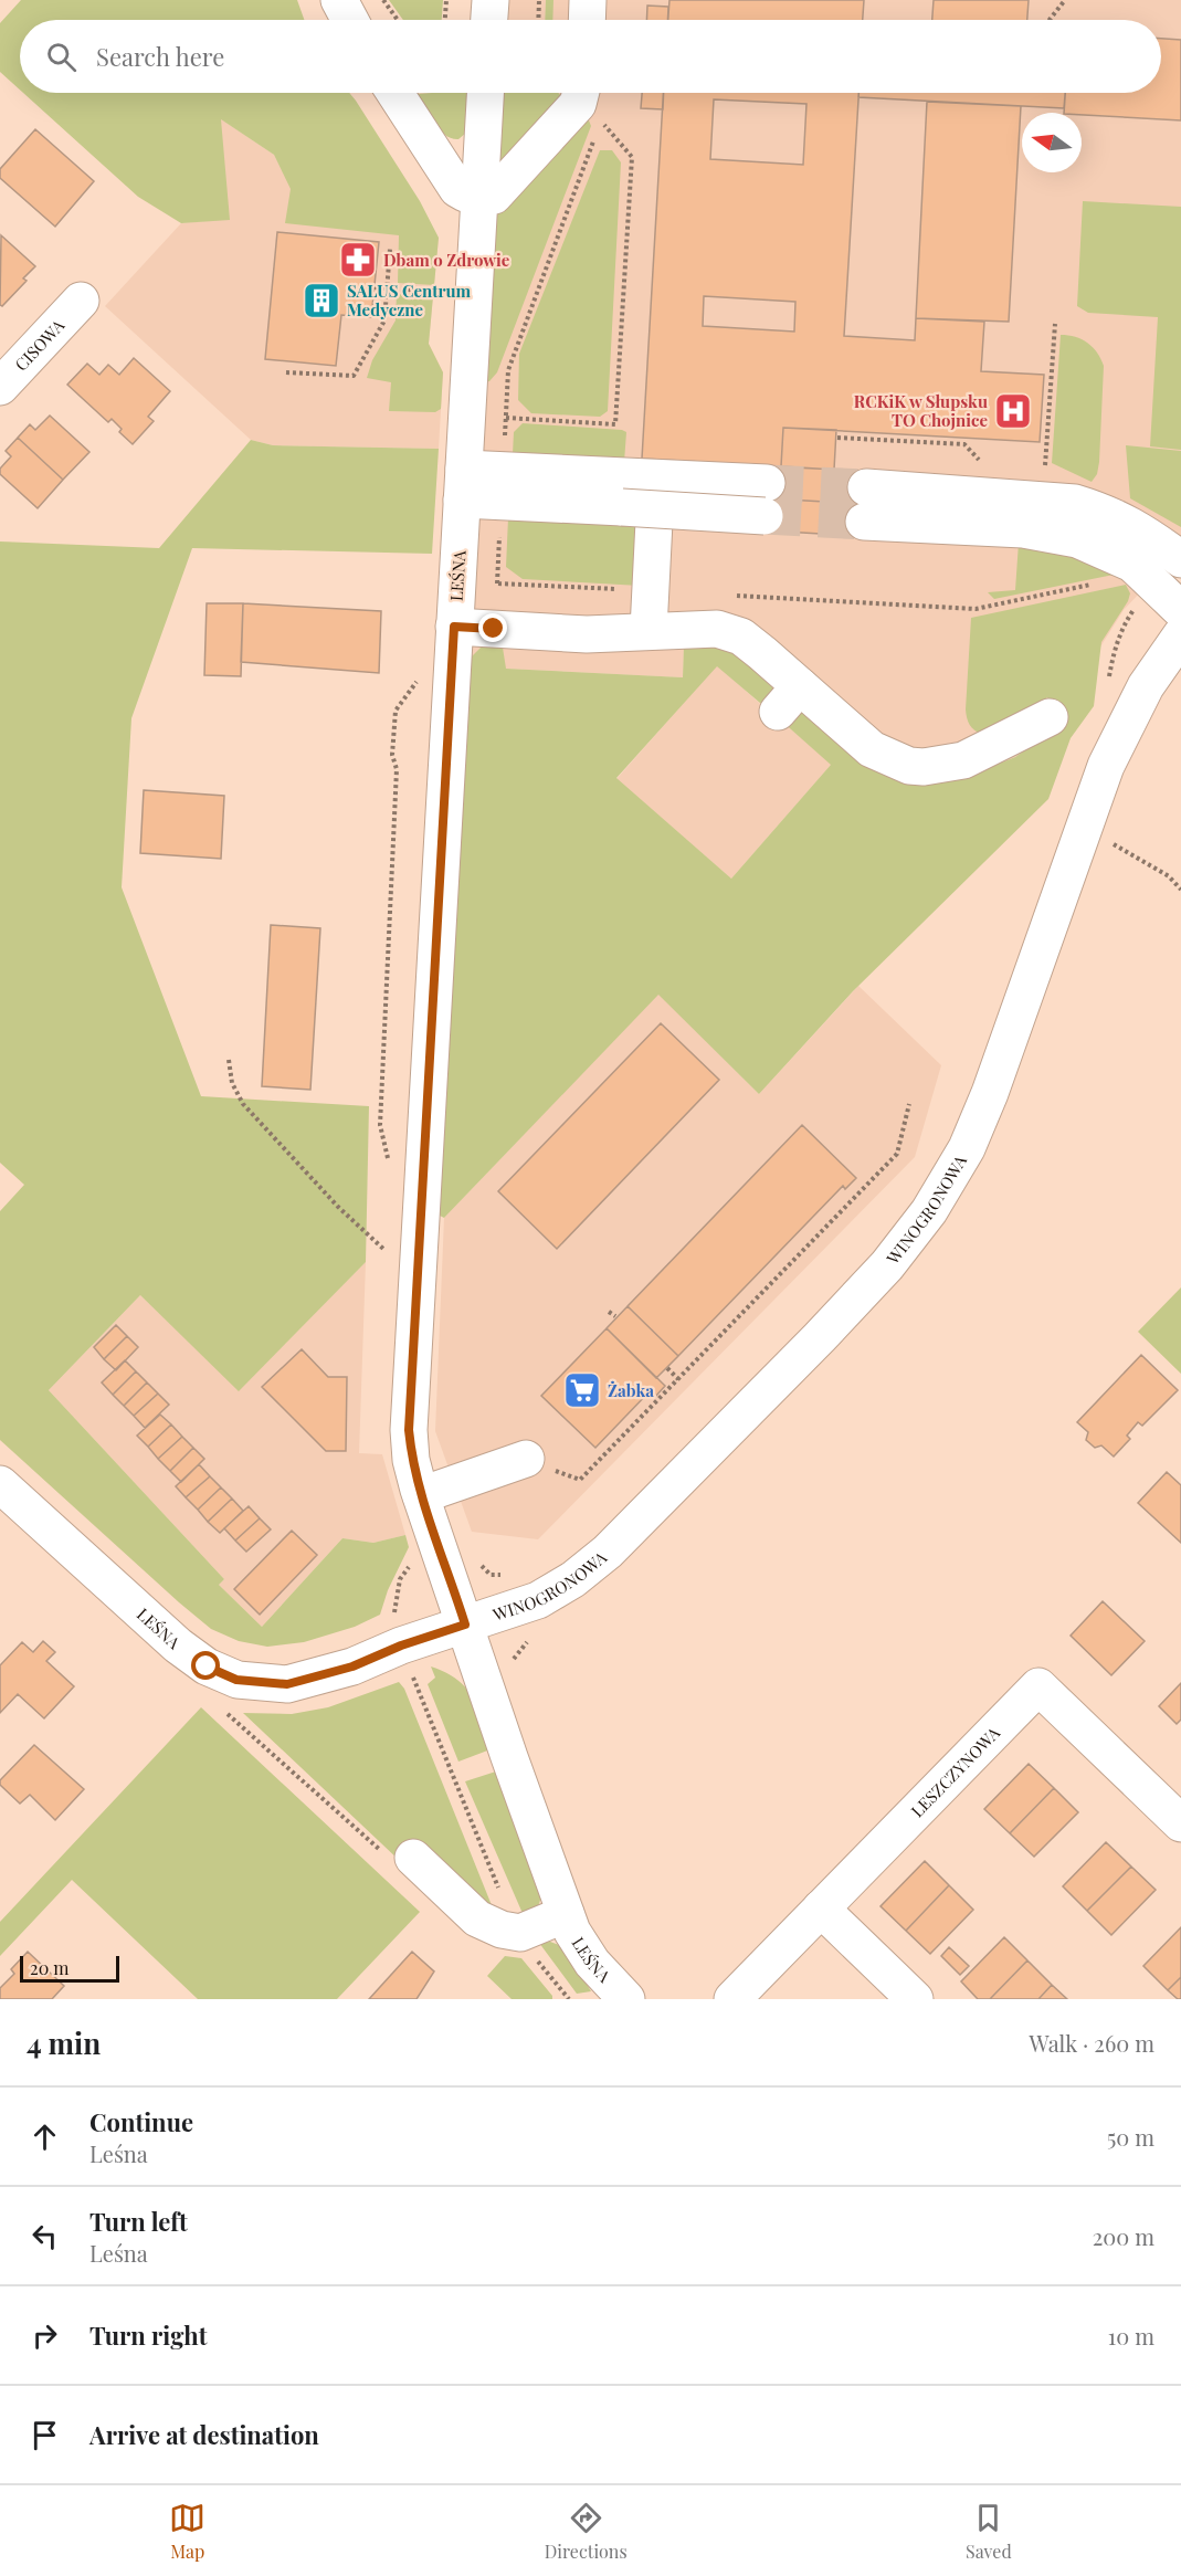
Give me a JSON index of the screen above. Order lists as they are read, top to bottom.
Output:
{
  "streets": {
    "street": [
      "CISOWA",
      "LEŚNA",
      "WINOGRONOWA",
      "LESZCZYNOWA"
    ]
  },
  "crossings": [
    ["LEŚNA", "WINOGRONOWA"]
  ],
  "places": {
    "pharmacy": ["Dbam o Zdrowie"],
    "building": ["SALUS Centrum Medyczne"],
    "hospital": ["RCKiK w Słupsku TO Chojnice"],
    "supermarket": ["Żabka"]
  },
  "scale_bar": "20 m",
  "north": "left",
  "page": {
    "search": "Search here",
    "scale": "20 m",
    "heading": ["4 min", "Walk · 260 m"],
    "list": [
      ["Continue", "Leśna", "50 m"],
      ["Turn left", "Leśna", "200 m"],
      ["Turn right", "10 m"],
      "Arrive at destination"
    ],
    "nav": ["Map", "Directions", "Saved"]
  }
}
